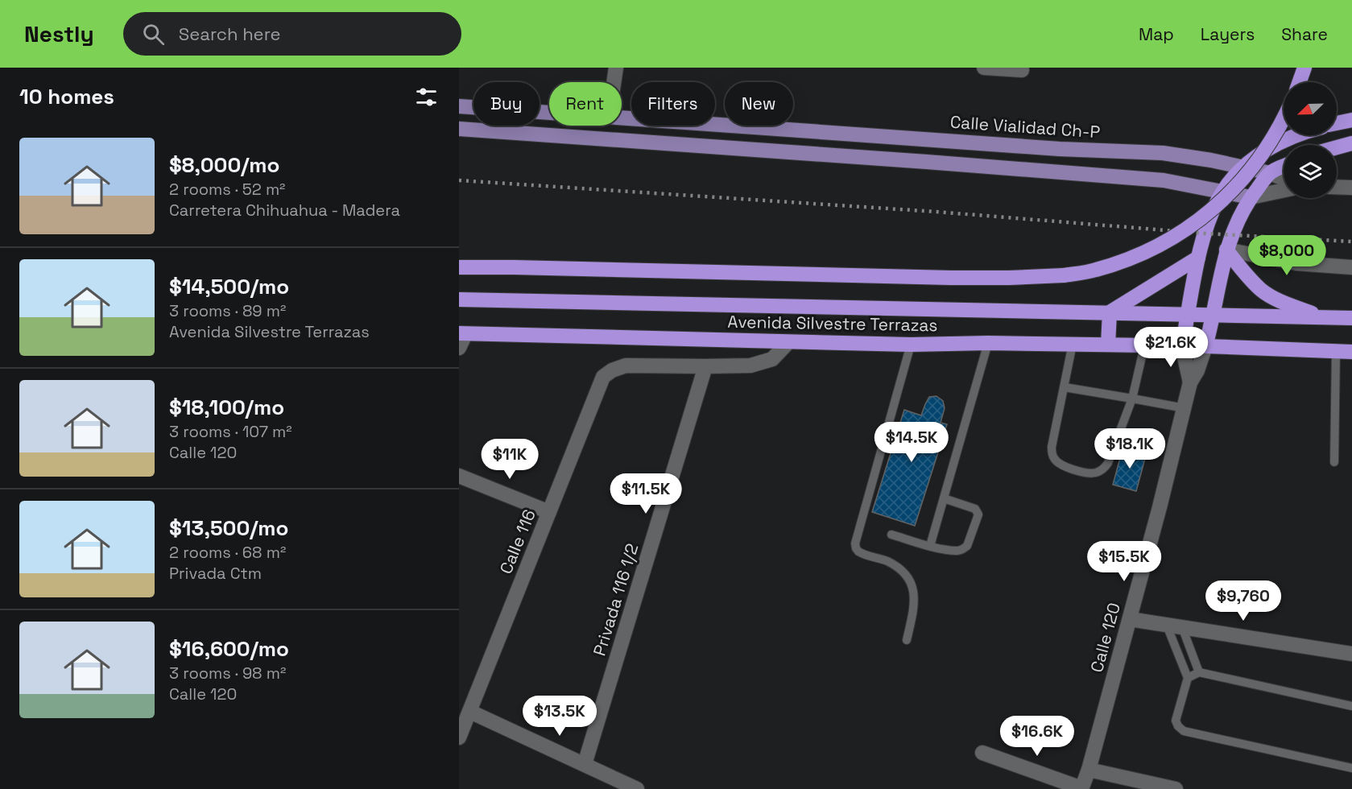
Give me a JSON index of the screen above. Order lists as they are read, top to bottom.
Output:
{
  "streets": {
    "highway": ["Avenida Silvestre Terrazas"],
    "main road": ["Calle Vialidad Ch-P"],
    "street": ["Calle 116", "Privada 116 1/2", "Calle 120"]
  },
  "crossings": [
    ["Avenida Silvestre Terrazas", "Calle 120"],
    ["Calle 116", "Privada 116 1/2"]
  ],
  "north": "bottom left",
  "page": {
    "header": "Nestly",
    "search": "Search here",
    "nav": ["Map", "Layers", "Share"],
    "heading": "10 homes",
    "chip": [
      "Buy",
      "Rent",
      "Filters",
      "New"
    ],
    "list": [
      {
        "name": "$8,000/mo",
        "note": "2 rooms · 52 m² · Carretera Chihuahua - Madera"
      },
      {
        "name": "$14,500/mo",
        "note": "3 rooms · 89 m² · Avenida Silvestre Terrazas"
      },
      {
        "name": "$18,100/mo",
        "note": "3 rooms · 107 m² · Calle 120"
      },
      {
        "name": "$13,500/mo",
        "note": "2 rooms · 68 m² · Privada Ctm"
      },
      {
        "name": "$16,600/mo",
        "note": "3 rooms · 98 m² · Calle 120"
      }
    ],
    "price": [
      "$8,000",
      "$21.6K",
      "$14.5K",
      "$18.1K",
      "$11K",
      "$11.5K",
      "$15.5K",
      "$9,760",
      "$13.5K",
      "$16.6K"
    ]
  }
}
